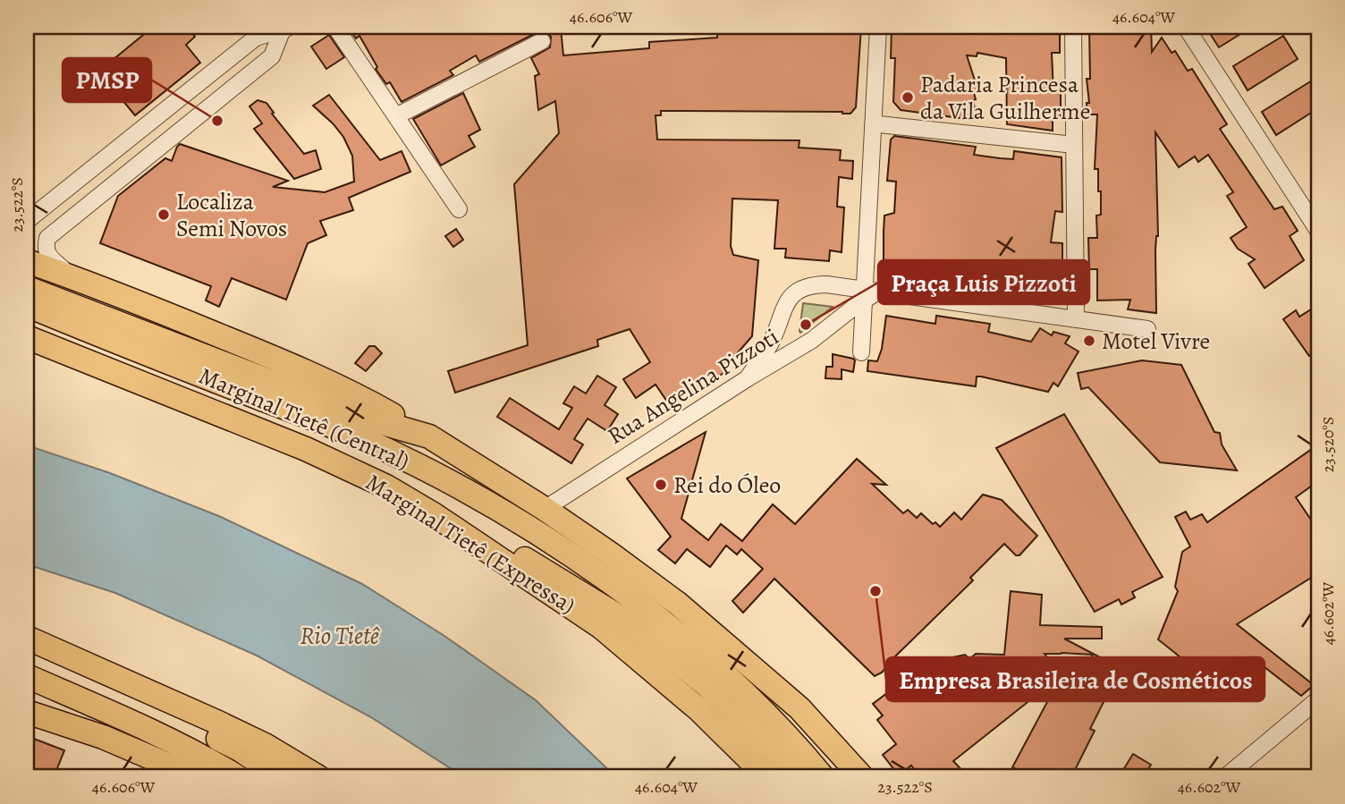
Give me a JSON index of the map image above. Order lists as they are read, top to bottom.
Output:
{
  "streets": {
    "highway": ["Marginal Tietê (Central)", "Marginal Tietê (Expressa)"],
    "street": ["Rua Angelina Pizzoti"]
  },
  "water": ["Rio Tietê"],
  "places": [
    "Padaria Princesa da Vila Guilherme",
    "PMSP",
    "Localiza Semi Novos",
    "Praça Luis Pizzoti",
    "Motel Vivre",
    "Rei do Óleo",
    "Empresa Brasileira de Cosméticos"
  ],
  "coordinates": [
    "46.606°W",
    "46.604°W",
    "23.522°S",
    "23.520°S",
    "46.602°W"
  ]
}
